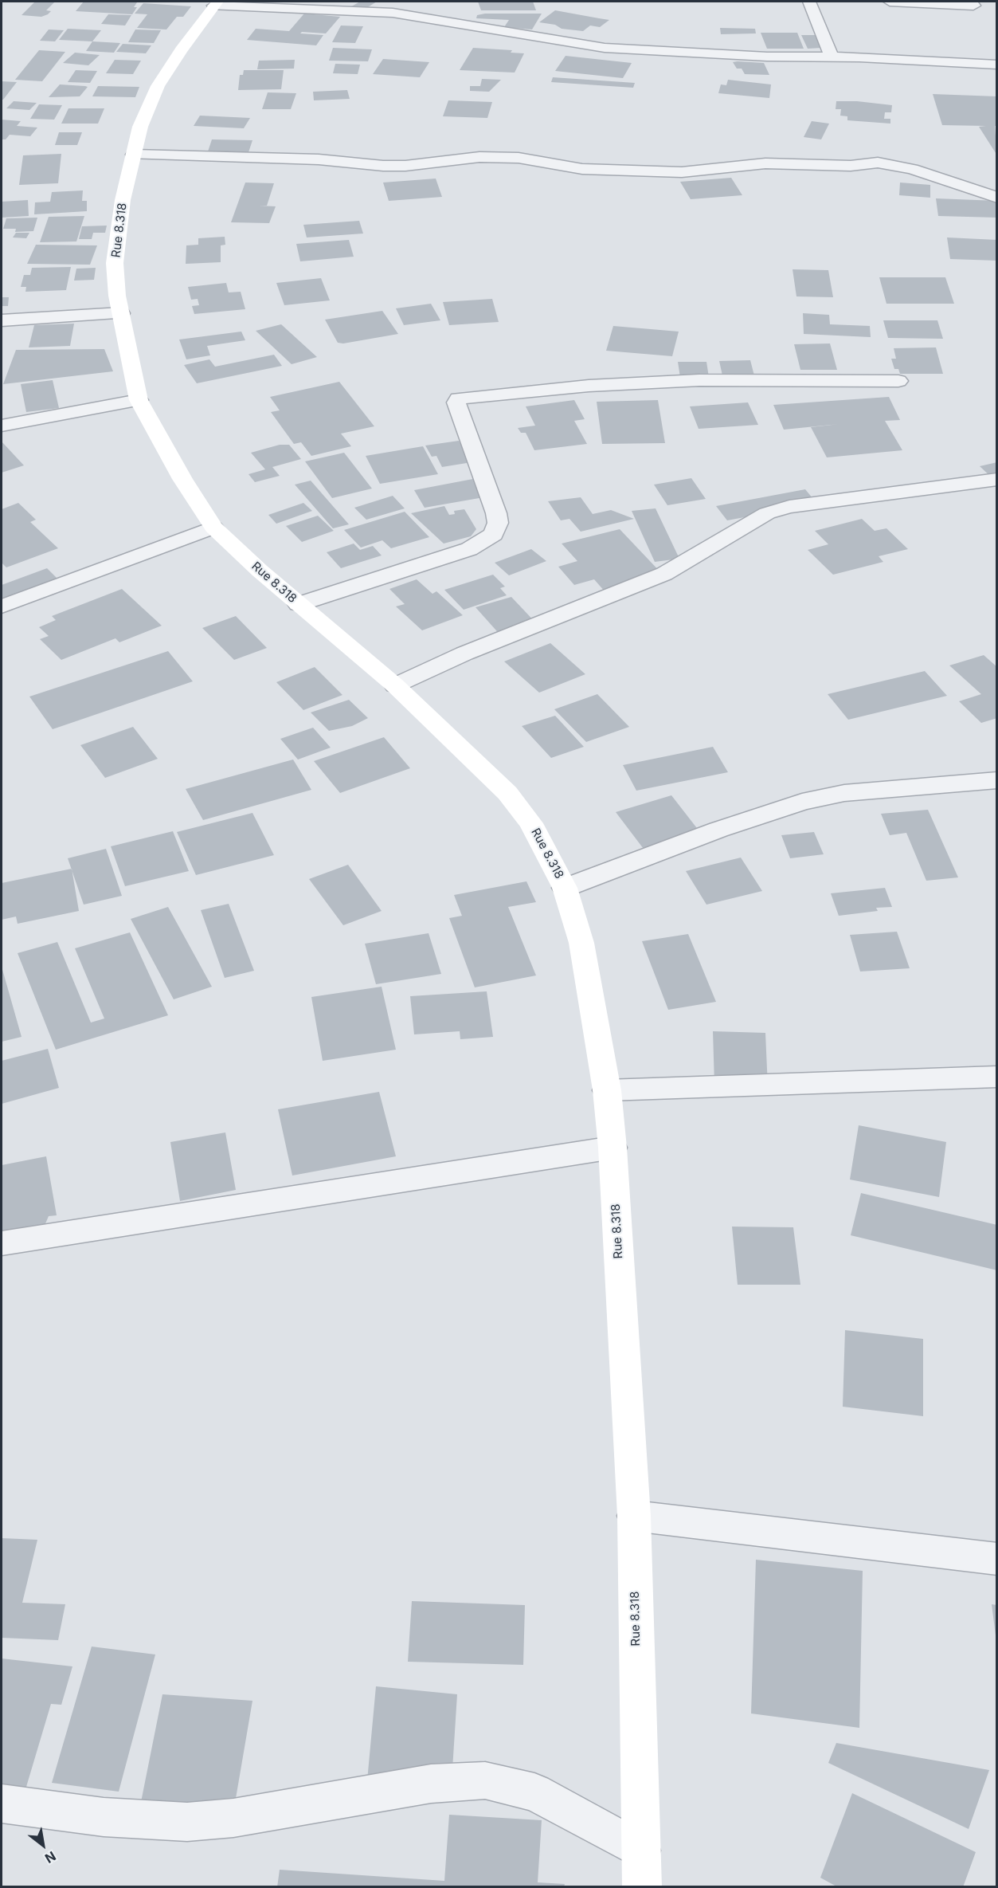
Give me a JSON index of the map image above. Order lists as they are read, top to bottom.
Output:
{
  "streets": {
    "main road": ["Rue 8.318"]
  },
  "north": "bottom right"
}
